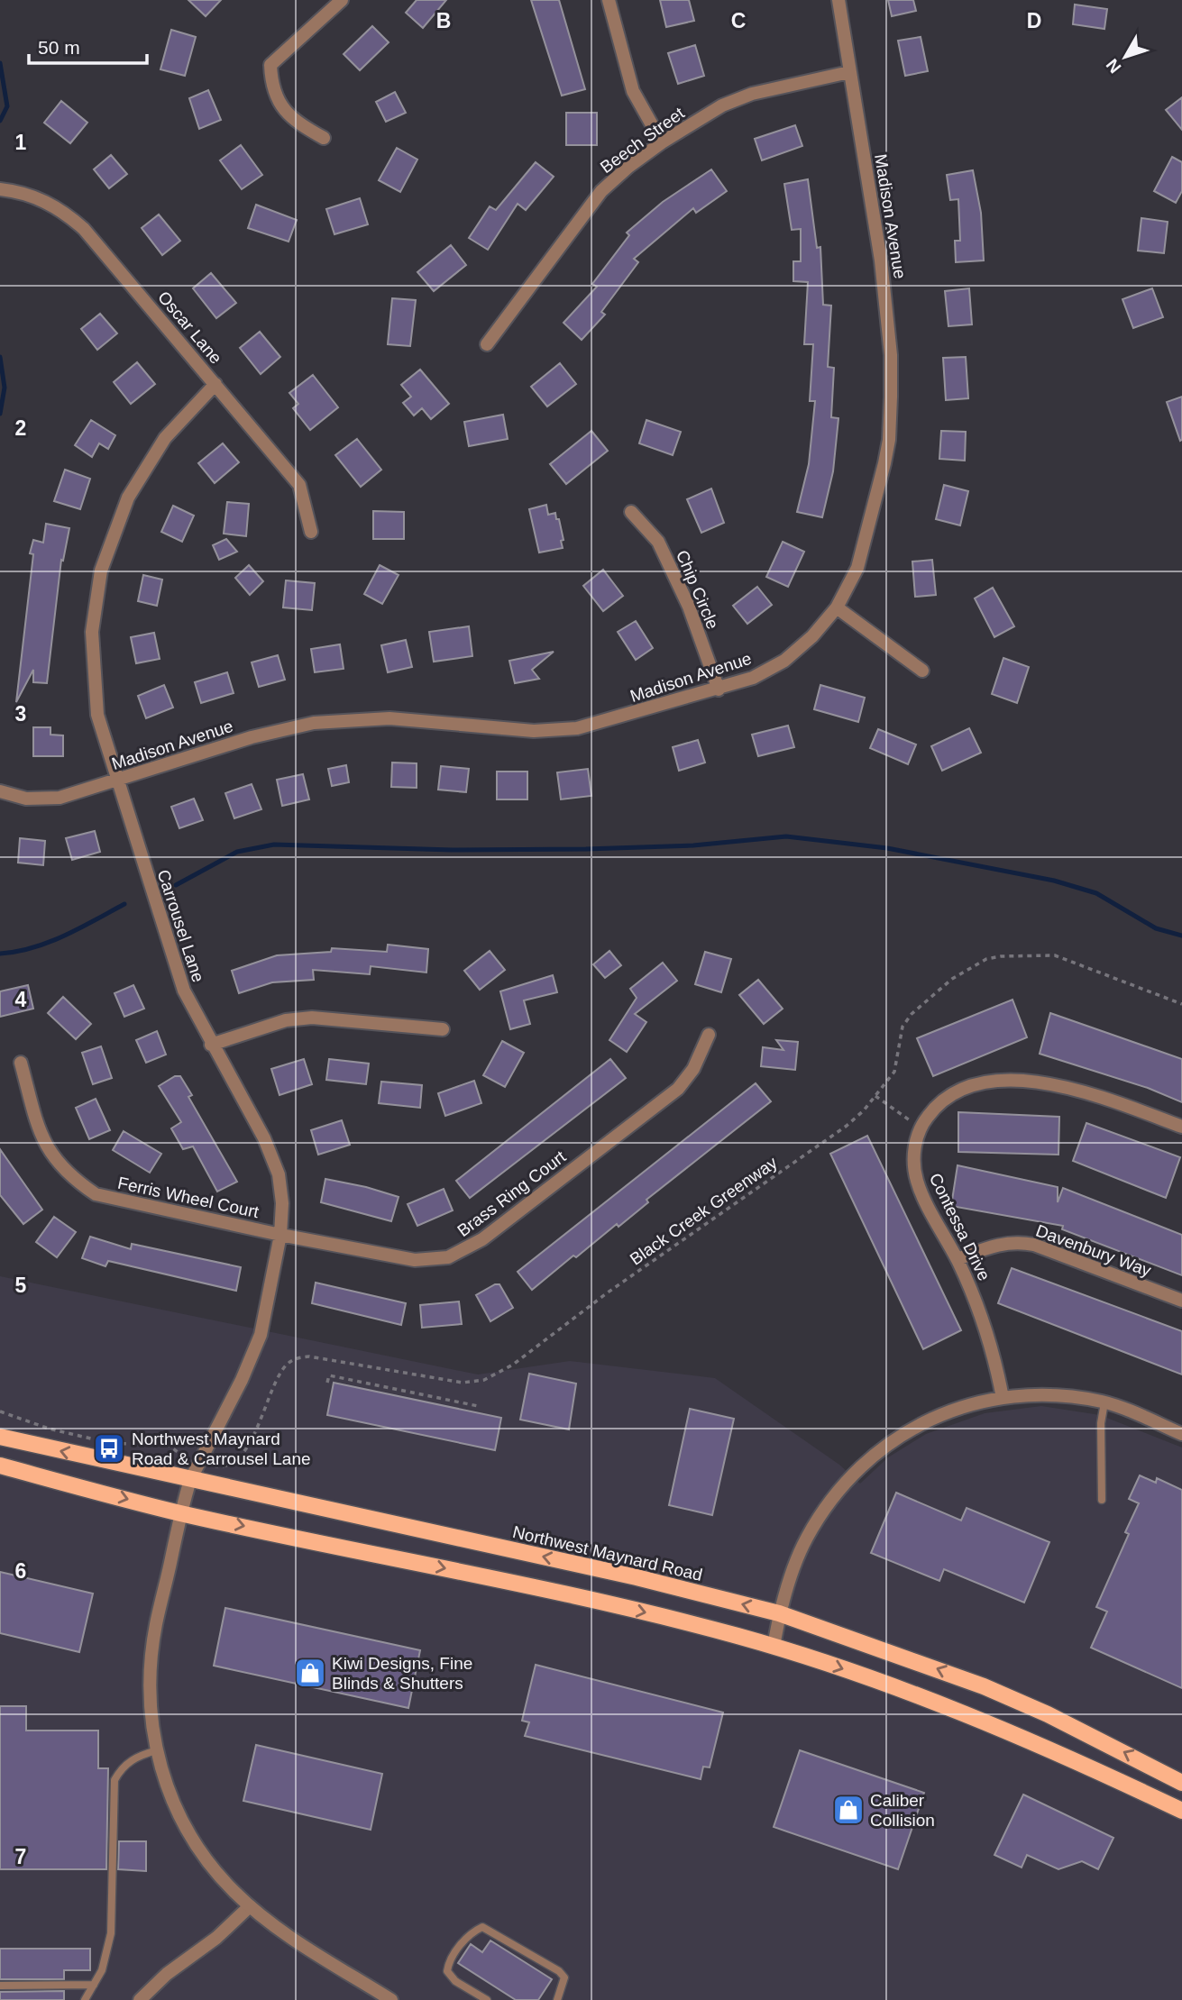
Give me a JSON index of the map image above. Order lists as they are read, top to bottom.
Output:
{
  "streets": {
    "main road": ["Northwest Maynard Road"],
    "street": [
      "Beech Street",
      "Madison Avenue",
      "Oscar Lane",
      "Chip Circle",
      "Carrousel Lane",
      "Brass Ring Court",
      "Ferris Wheel Court",
      "Contessa Drive",
      "Davenbury Way"
    ],
    "path": ["Black Creek Greenway"]
  },
  "crossings": [
    ["Beech Street", "Madison Avenue"],
    ["Madison Avenue", "Chip Circle"],
    ["Madison Avenue", "Carrousel Lane"],
    ["Oscar Lane", "Carrousel Lane"],
    ["Carrousel Lane", "Brass Ring Court"],
    ["Carrousel Lane", "Ferris Wheel Court"],
    ["Carrousel Lane", "Northwest Maynard Road"],
    ["Brass Ring Court", "Ferris Wheel Court"],
    ["Contessa Drive", "Davenbury Way"]
  ],
  "places": {
    "bus stop": ["Northwest Maynard Road & Carrousel Lane"],
    "shop": ["Kiwi Designs, Fine Blinds & Shutters", "Caliber Collision"]
  },
  "scale_bar": "50 m",
  "north": "bottom left",
  "grid": {
    "columns": ["B", "C", "D"],
    "rows": [
      "1",
      "2",
      "3",
      "4",
      "5",
      "6",
      "7"
    ]
  }
}
